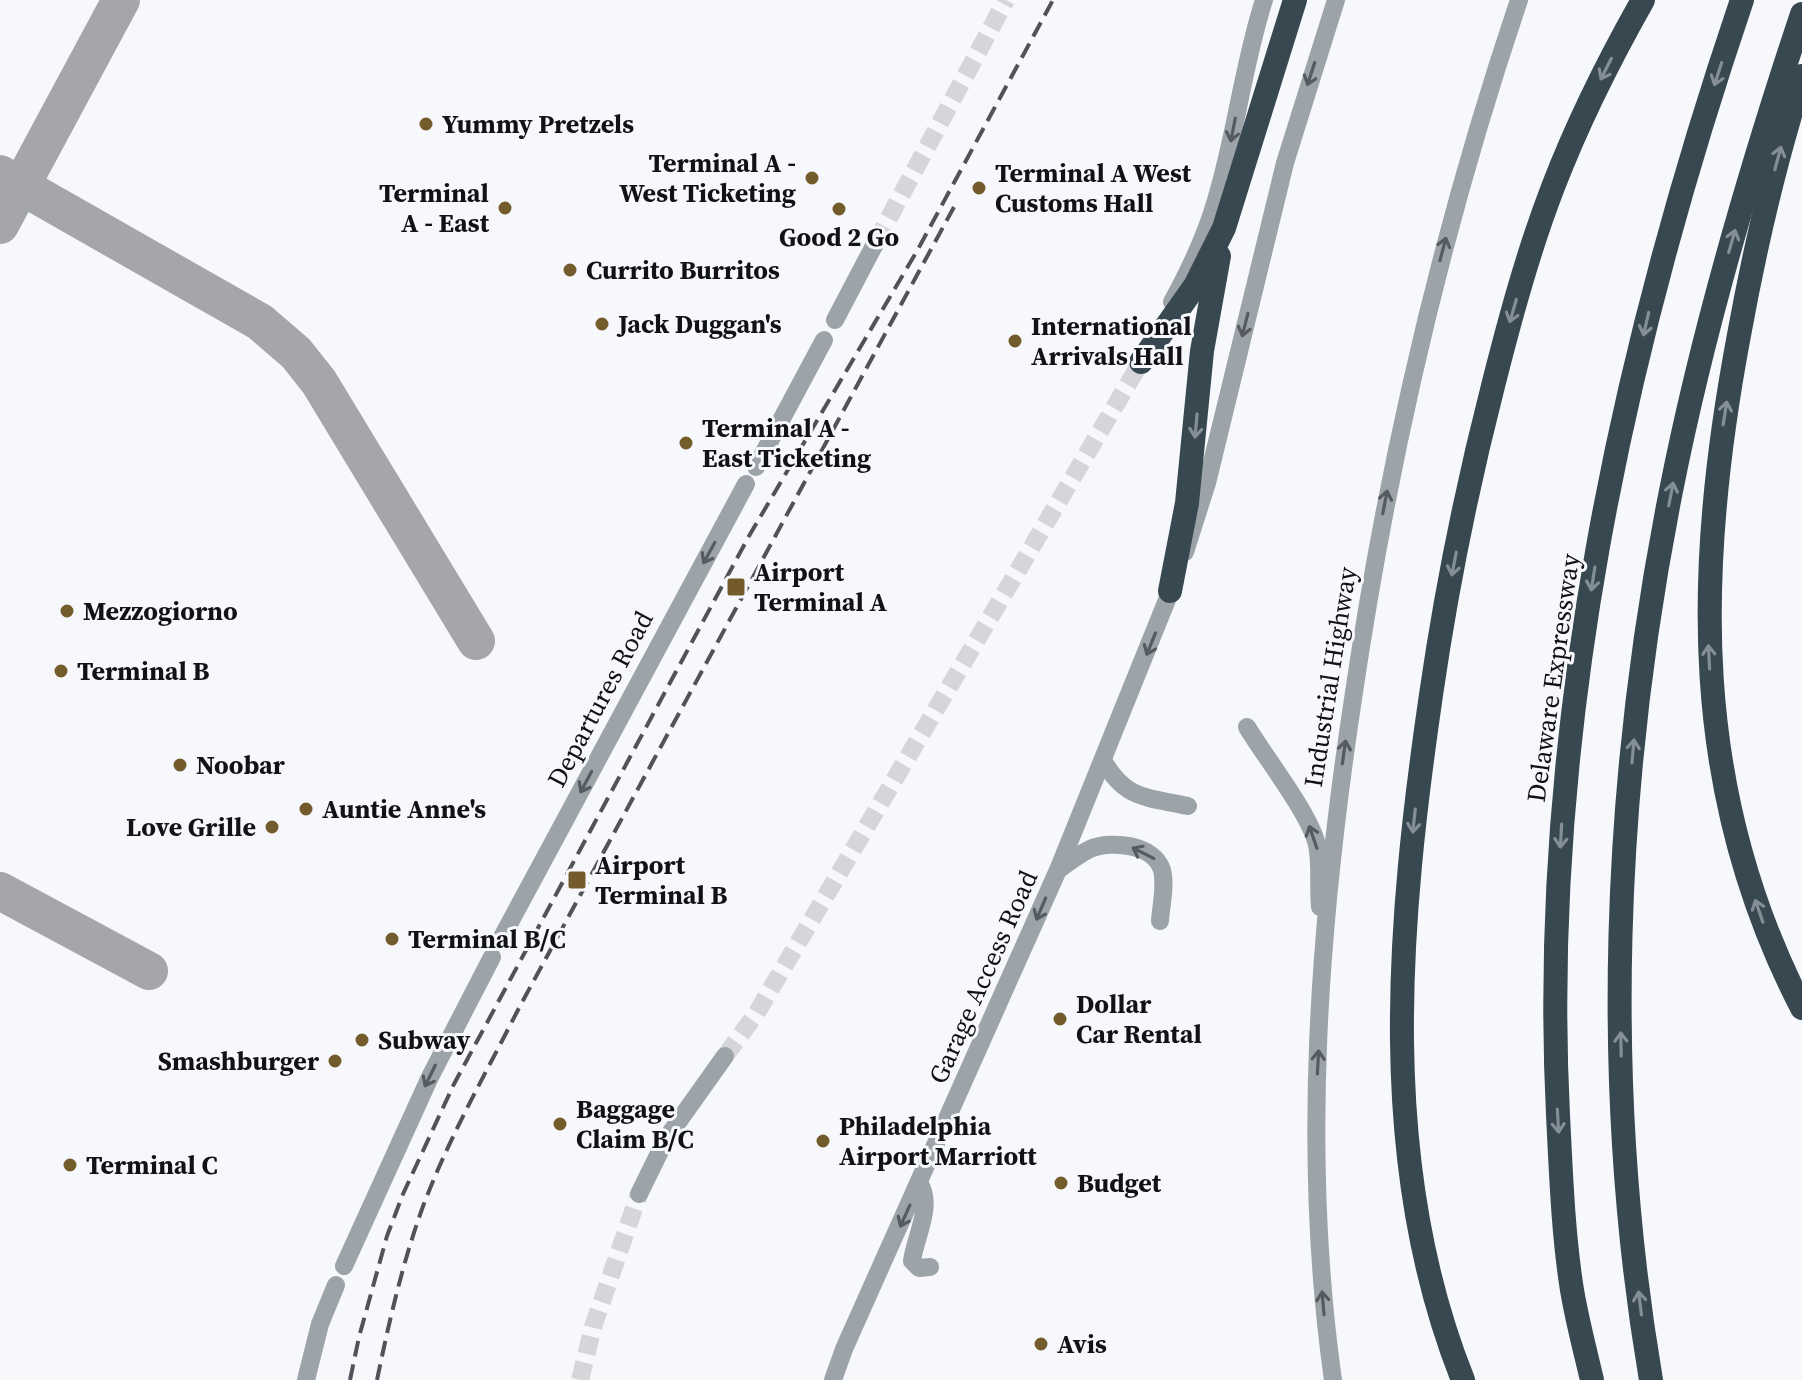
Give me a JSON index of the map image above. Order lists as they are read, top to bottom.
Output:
{
  "streets": {
    "highway": ["Delaware Expressway"],
    "street": ["Industrial Highway", "Departures Road", "Garage Access Road"]
  },
  "one_way": ["Industrial Highway", "Departures Road", "Garage Access Road"],
  "places": {
    "other": [
      "Yummy Pretzels",
      "Terminal A - West Ticketing",
      "Terminal A West Customs Hall",
      "Terminal A - East",
      "Good 2 Go",
      "Currito Burritos",
      "Jack Duggan's",
      "International Arrivals Hall",
      "Terminal A - East Ticketing",
      "Mezzogiorno",
      "Terminal B",
      "Noobar",
      "Auntie Anne's",
      "Love Grille",
      "Terminal B/C",
      "Dollar Car Rental",
      "Subway",
      "Smashburger",
      "Baggage Claim B/C",
      "Philadelphia Airport Marriott",
      "Terminal C",
      "Budget",
      "Avis"
    ],
    "transit": ["Airport Terminal A", "Airport Terminal B"]
  }
}
